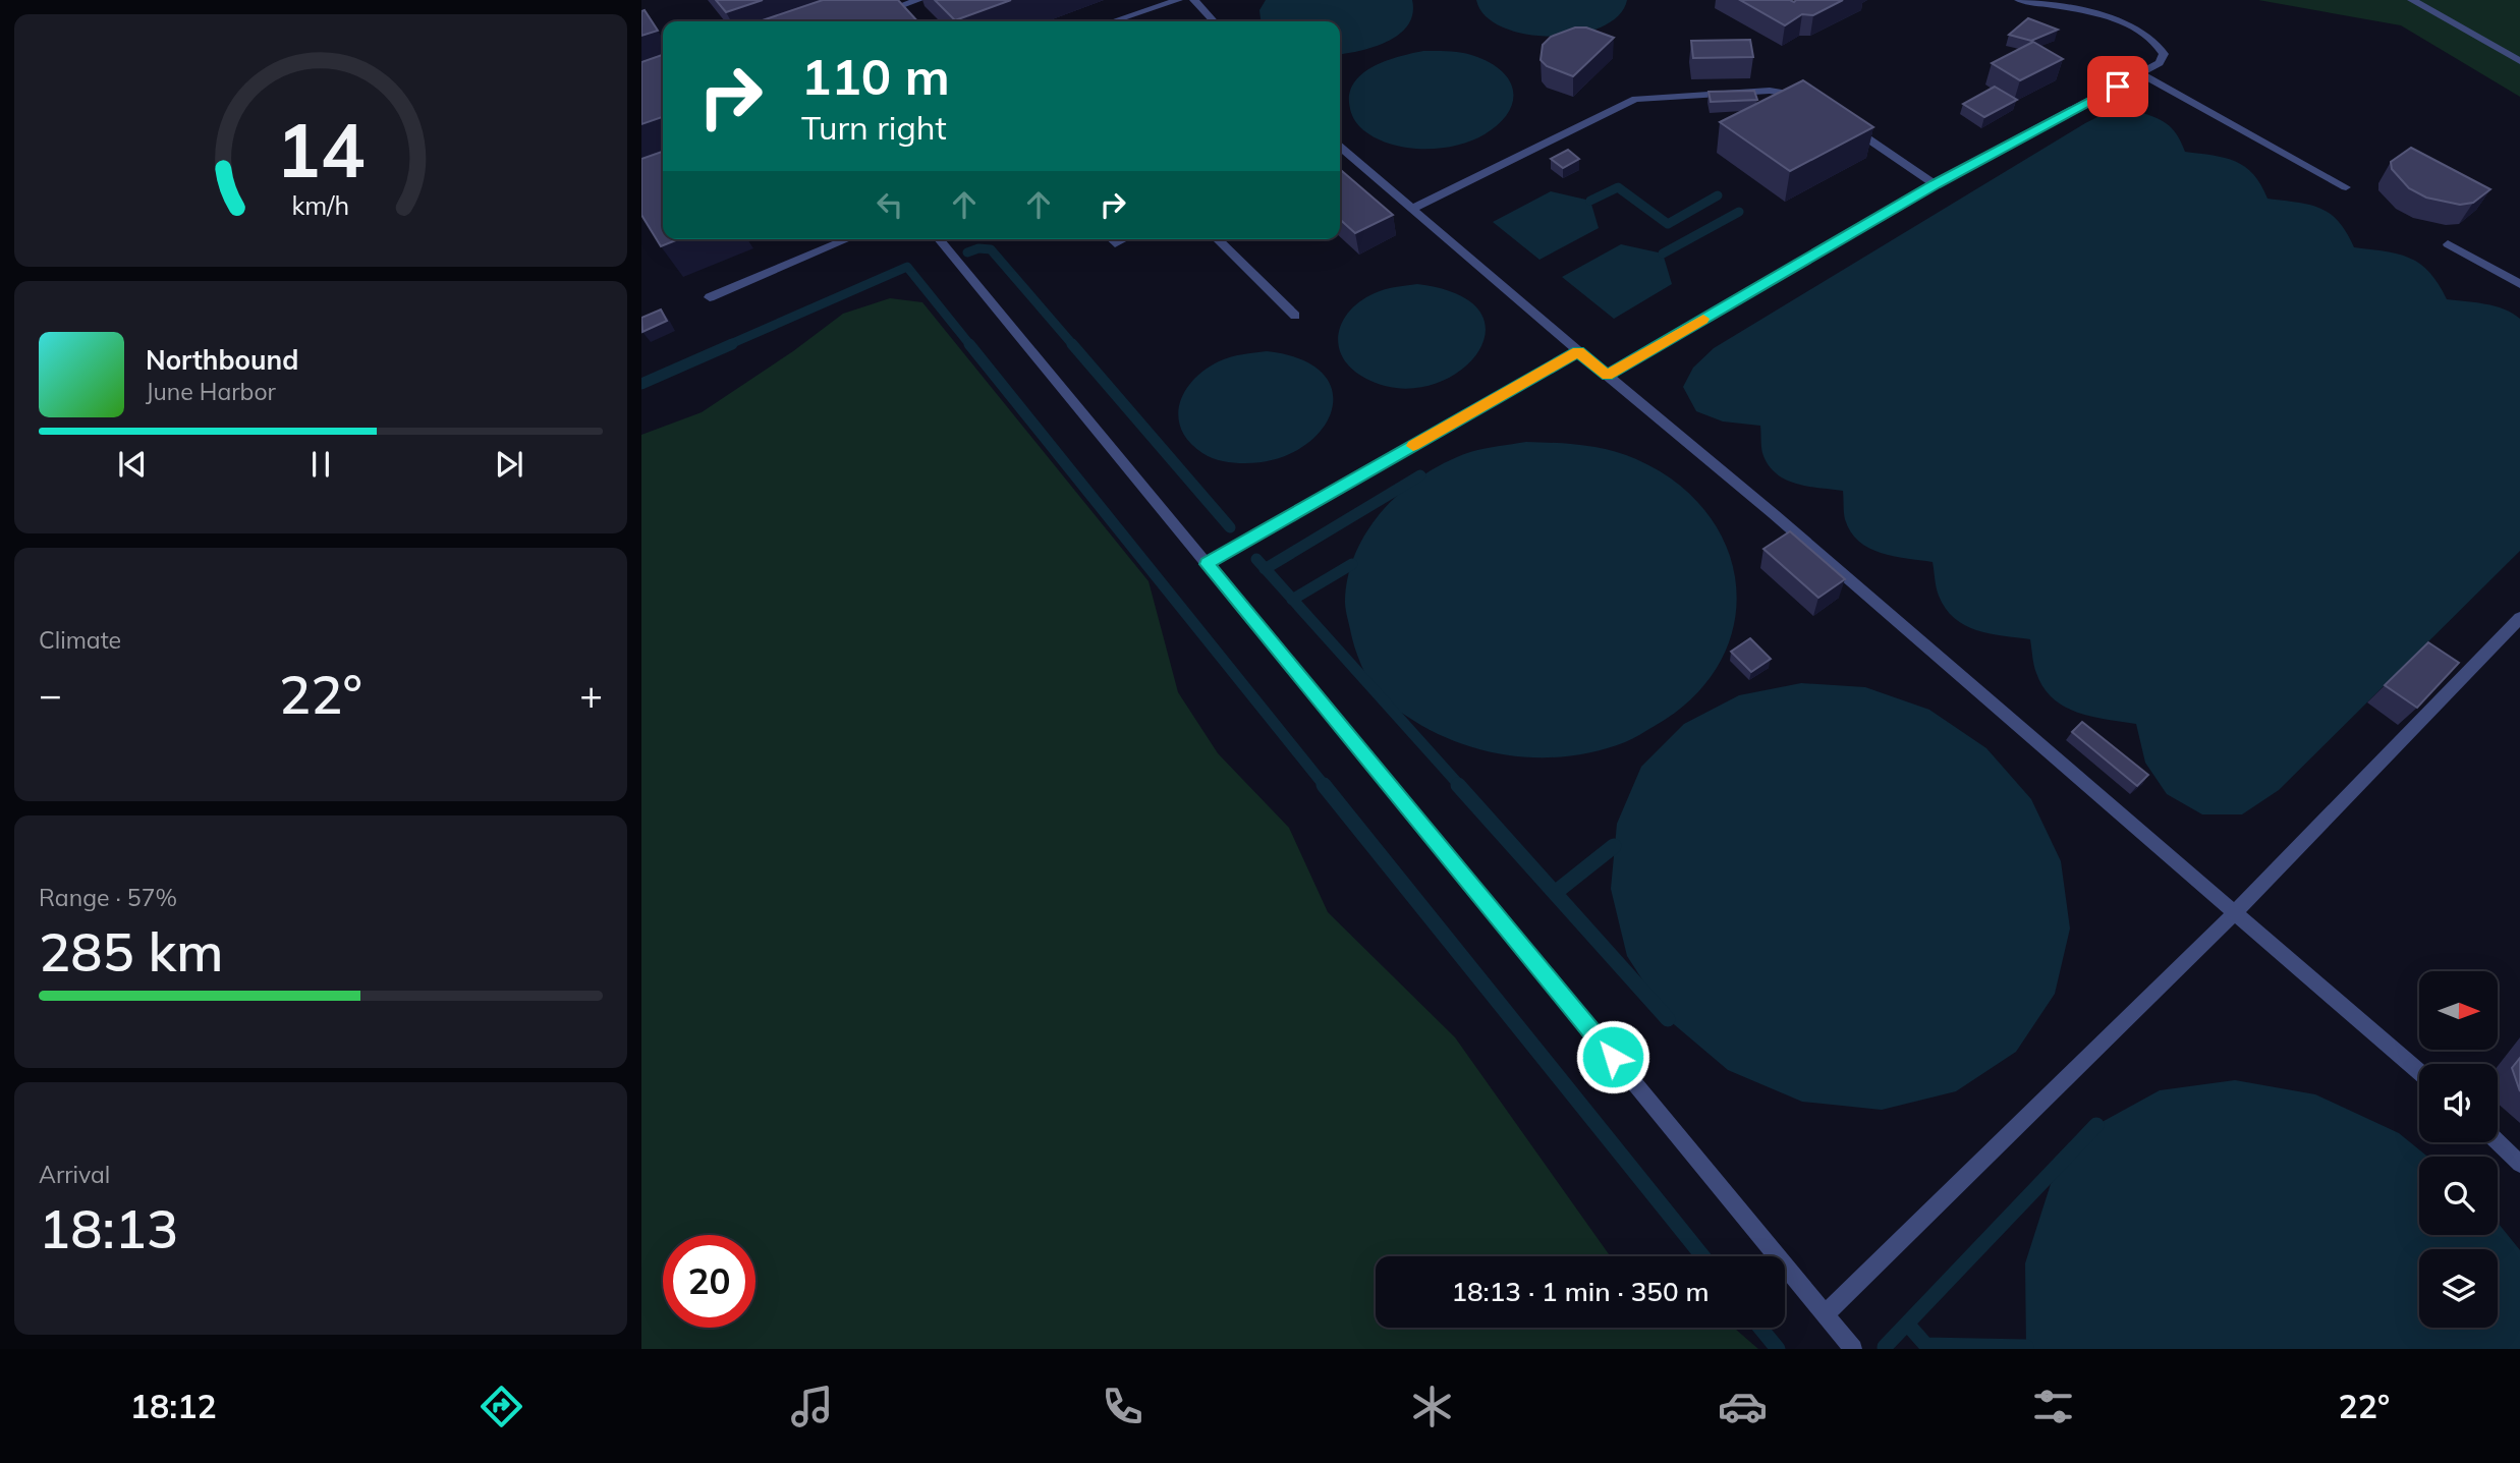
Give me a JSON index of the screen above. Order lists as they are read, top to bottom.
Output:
{
  "north": "right",
  "page": {
    "turn": ["110 m", "Turn right"],
    "song": ["Northbound", "June Harbor"],
    "tile": [
      "Climate",
      ["Range · 57%", "285 km"],
      ["Arrival", "18:13"]
    ],
    "heat": ["−", "22°", "+"],
    "limit": "20",
    "trip": "18:13 · 1 min · 350 m",
    "tabs": ["18:12", "22°"],
    "gauge": ["14", "km/h"]
  }
}
